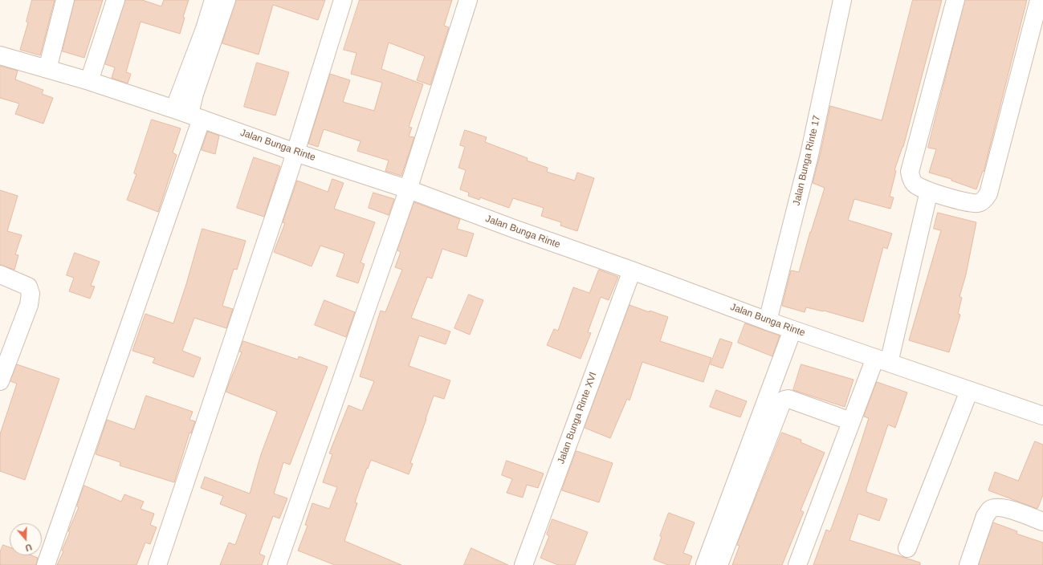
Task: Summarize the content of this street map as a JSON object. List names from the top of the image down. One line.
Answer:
{"streets":{"street":["Jalan Bunga Rinte","Jalan Bunga Rinte 17","Jalan Bunga Rinte XVI"]},"crossings":[["Jalan Bunga Rinte","Jalan Bunga Rinte 17"],["Jalan Bunga Rinte","Jalan Bunga Rinte XVI"]],"north":"bottom"}
